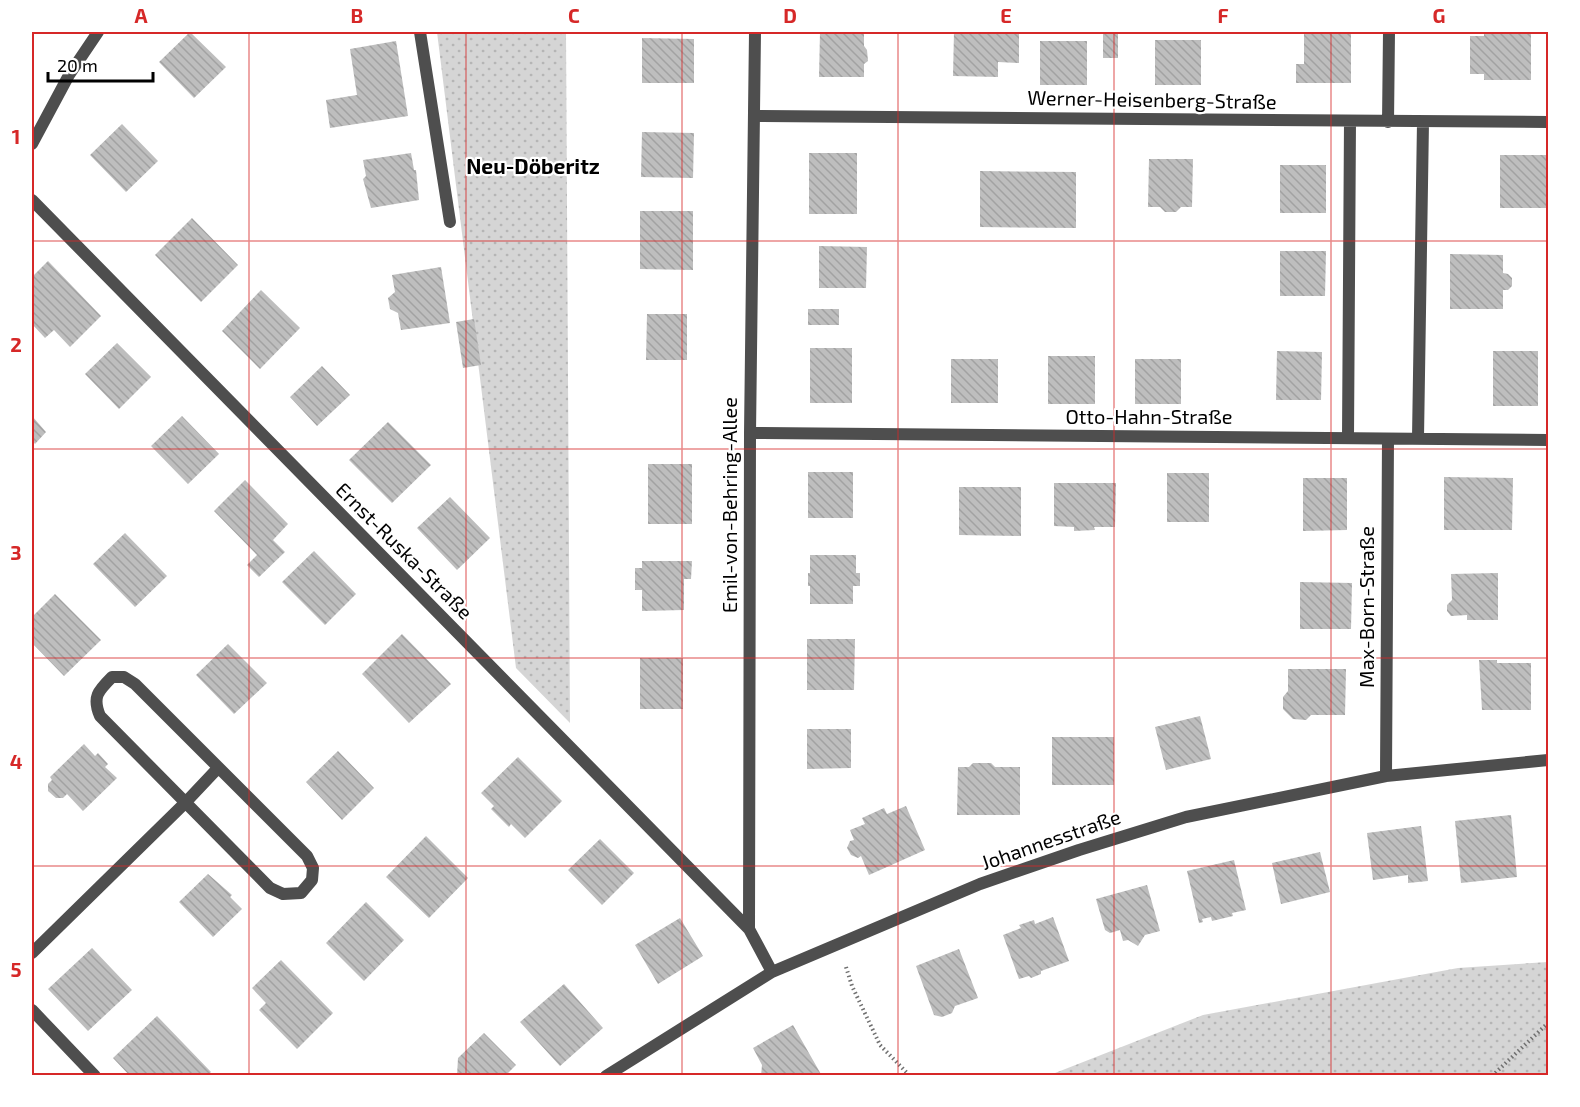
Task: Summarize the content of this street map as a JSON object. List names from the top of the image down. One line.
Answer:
{"streets":{"street":["Werner-Heisenberg-Straße","Otto-Hahn-Straße","Emil-von-Behring-Allee","Ernst-Ruska-Straße","Max-Born-Straße","Johannesstraße"]},"crossings":[["Werner-Heisenberg-Straße","Emil-von-Behring-Allee"],["Otto-Hahn-Straße","Emil-von-Behring-Allee"],["Otto-Hahn-Straße","Max-Born-Straße"],["Emil-von-Behring-Allee","Ernst-Ruska-Straße"],["Emil-von-Behring-Allee","Johannesstraße"],["Max-Born-Straße","Johannesstraße"]],"districts":["Neu-Döberitz"],"scale_bar":"20 m","grid":{"columns":["A","B","C","D","E","F","G"],"rows":["1","2","3","4","5"]}}
